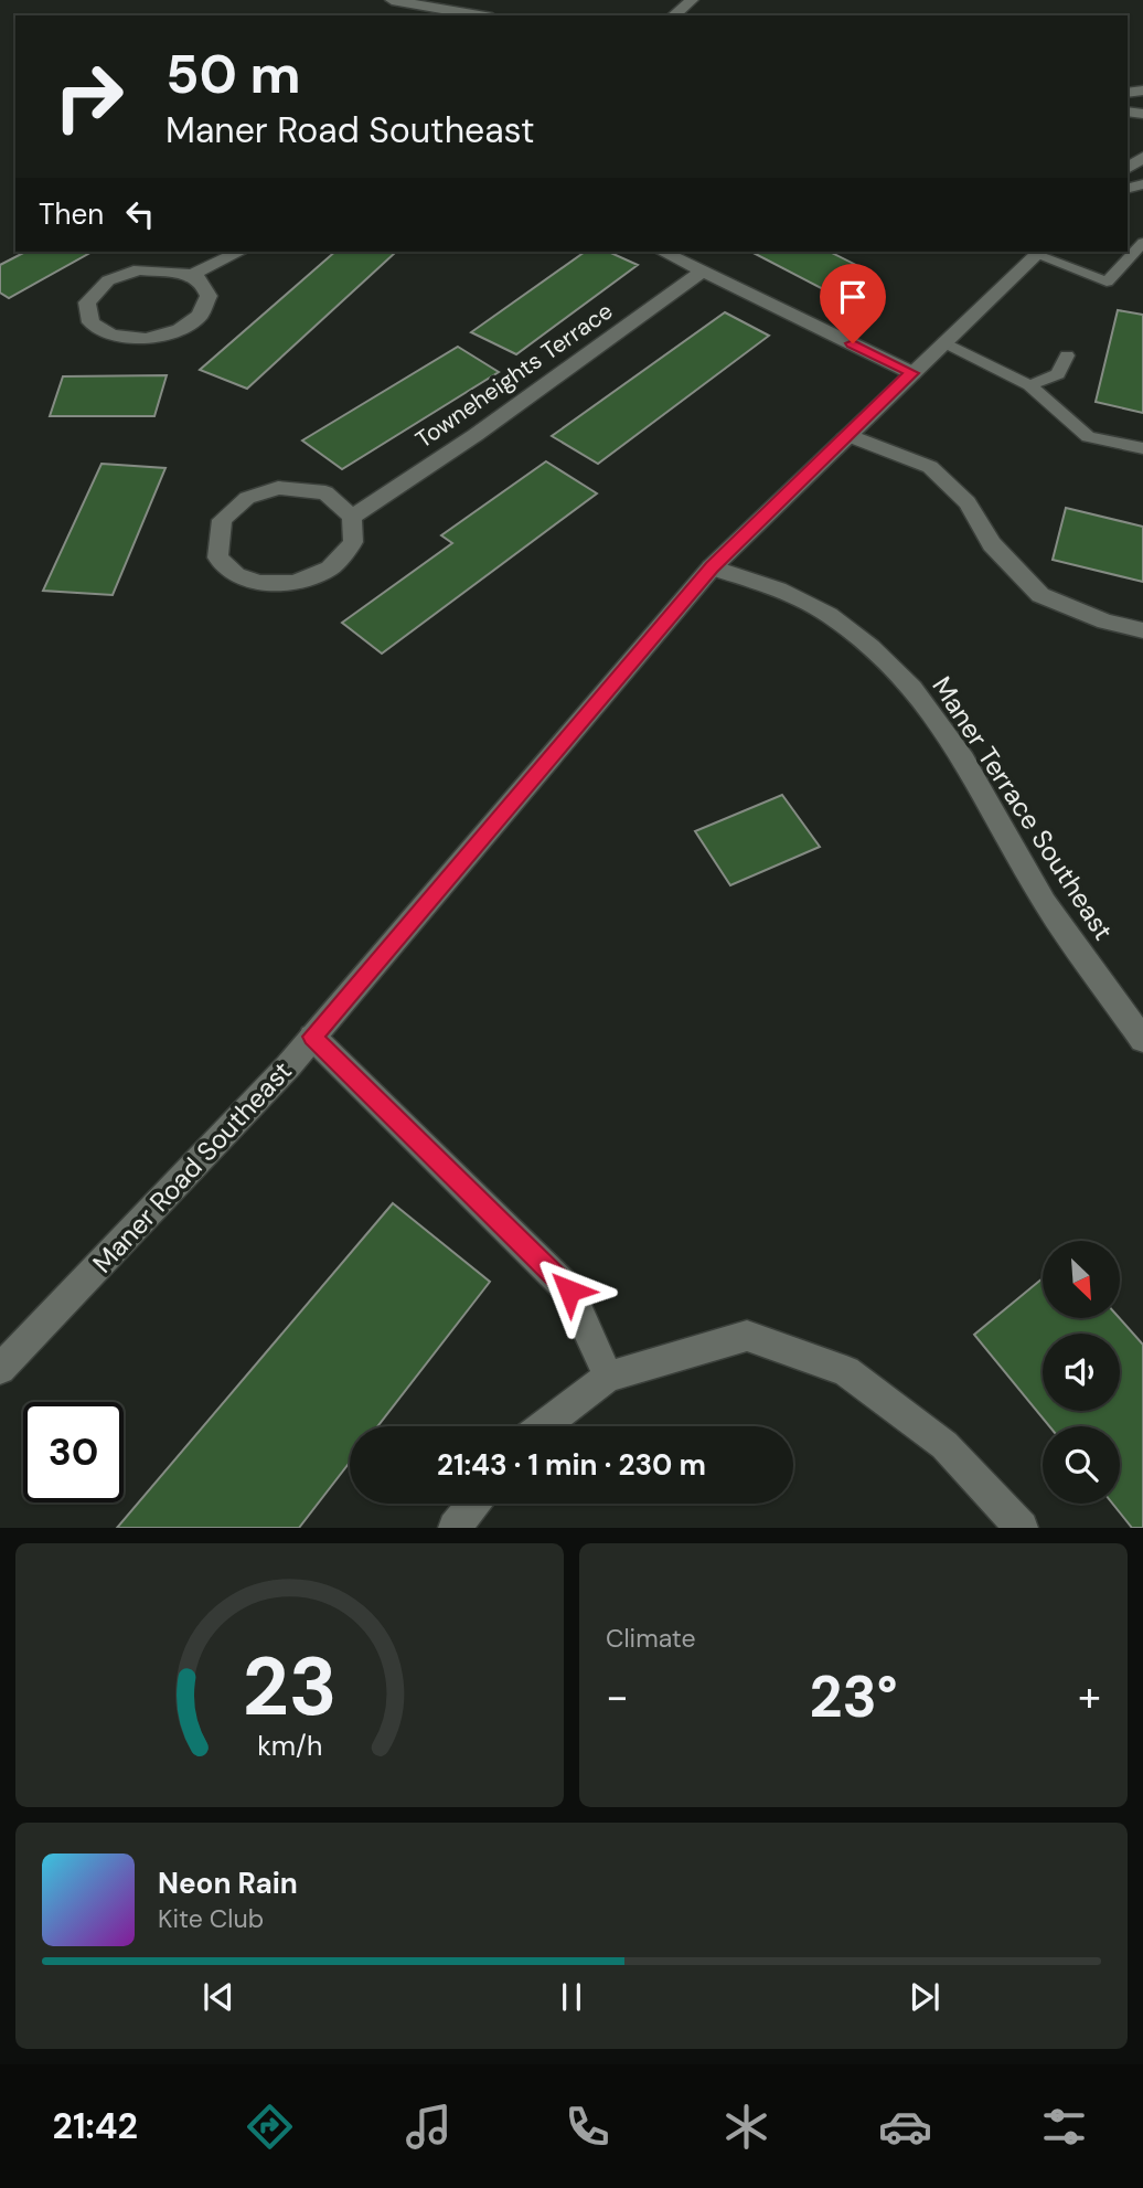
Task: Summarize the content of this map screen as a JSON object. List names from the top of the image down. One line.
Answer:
{"streets":{"street":["Towneheights Terrace","Maner Terrace Southeast","Maner Road Southeast"]},"crossings":[["Maner Terrace Southeast","Maner Road Southeast"]],"north":"bottom right","page":{"turn":["50 m","Maner Road Southeast"],"then":"Then","limit":"30","trip":"21:43 · 1 min · 230 m","tile":"Climate","heat":["−","23°","+"],"song":["Neon Rain","Kite Club"],"tabs":"21:42","gauge":["23","km/h"]}}
